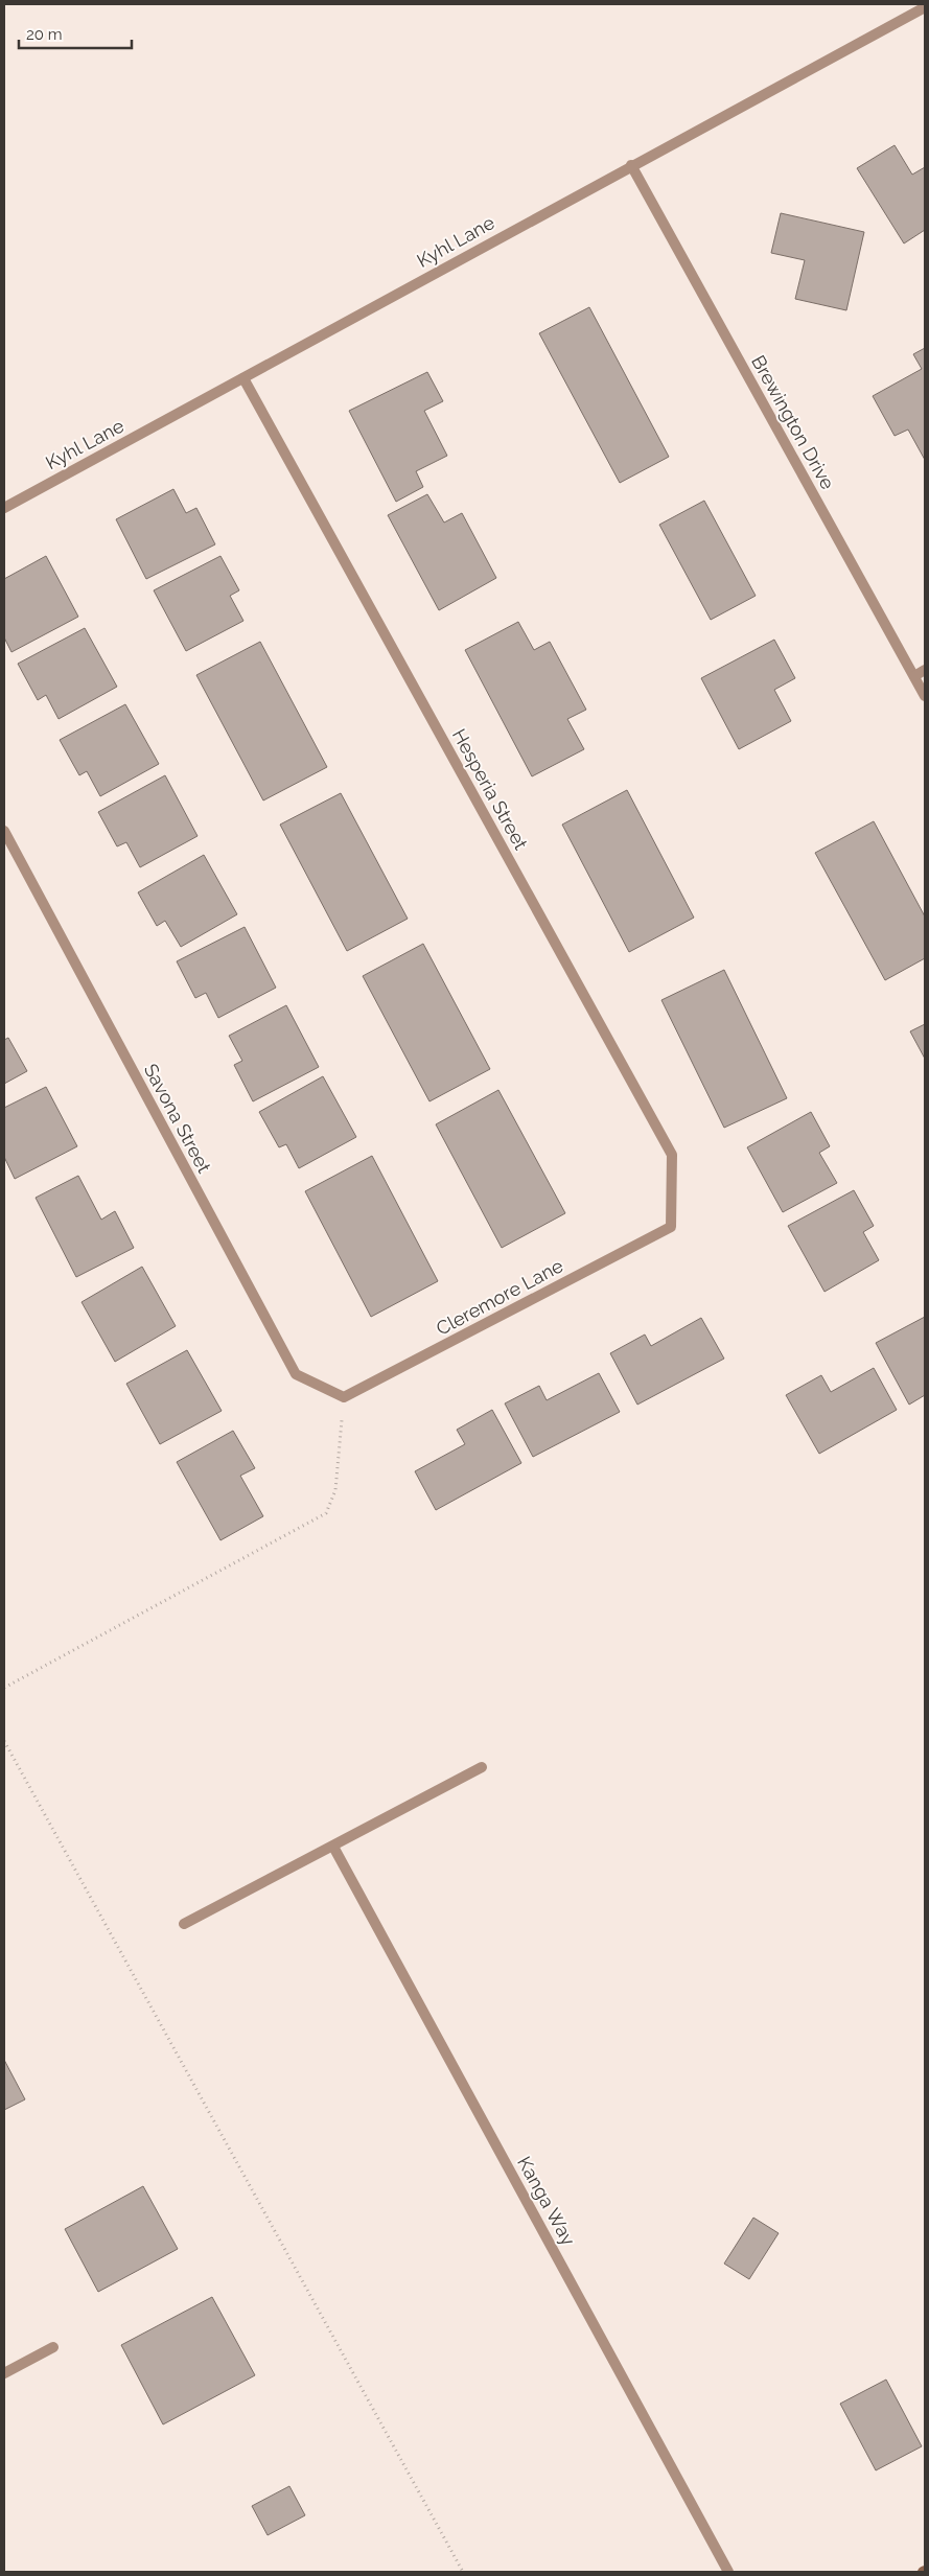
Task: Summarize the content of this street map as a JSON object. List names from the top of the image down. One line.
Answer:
{"streets":{"street":["Kyhl Lane","Brewington Drive","Hesperia Street","Savona Street","Cleremore Lane","Kanga Way"]},"crossings":[["Kyhl Lane","Brewington Drive"],["Kyhl Lane","Hesperia Street"],["Hesperia Street","Cleremore Lane"],["Savona Street","Cleremore Lane"]],"scale_bar":"20 m"}
